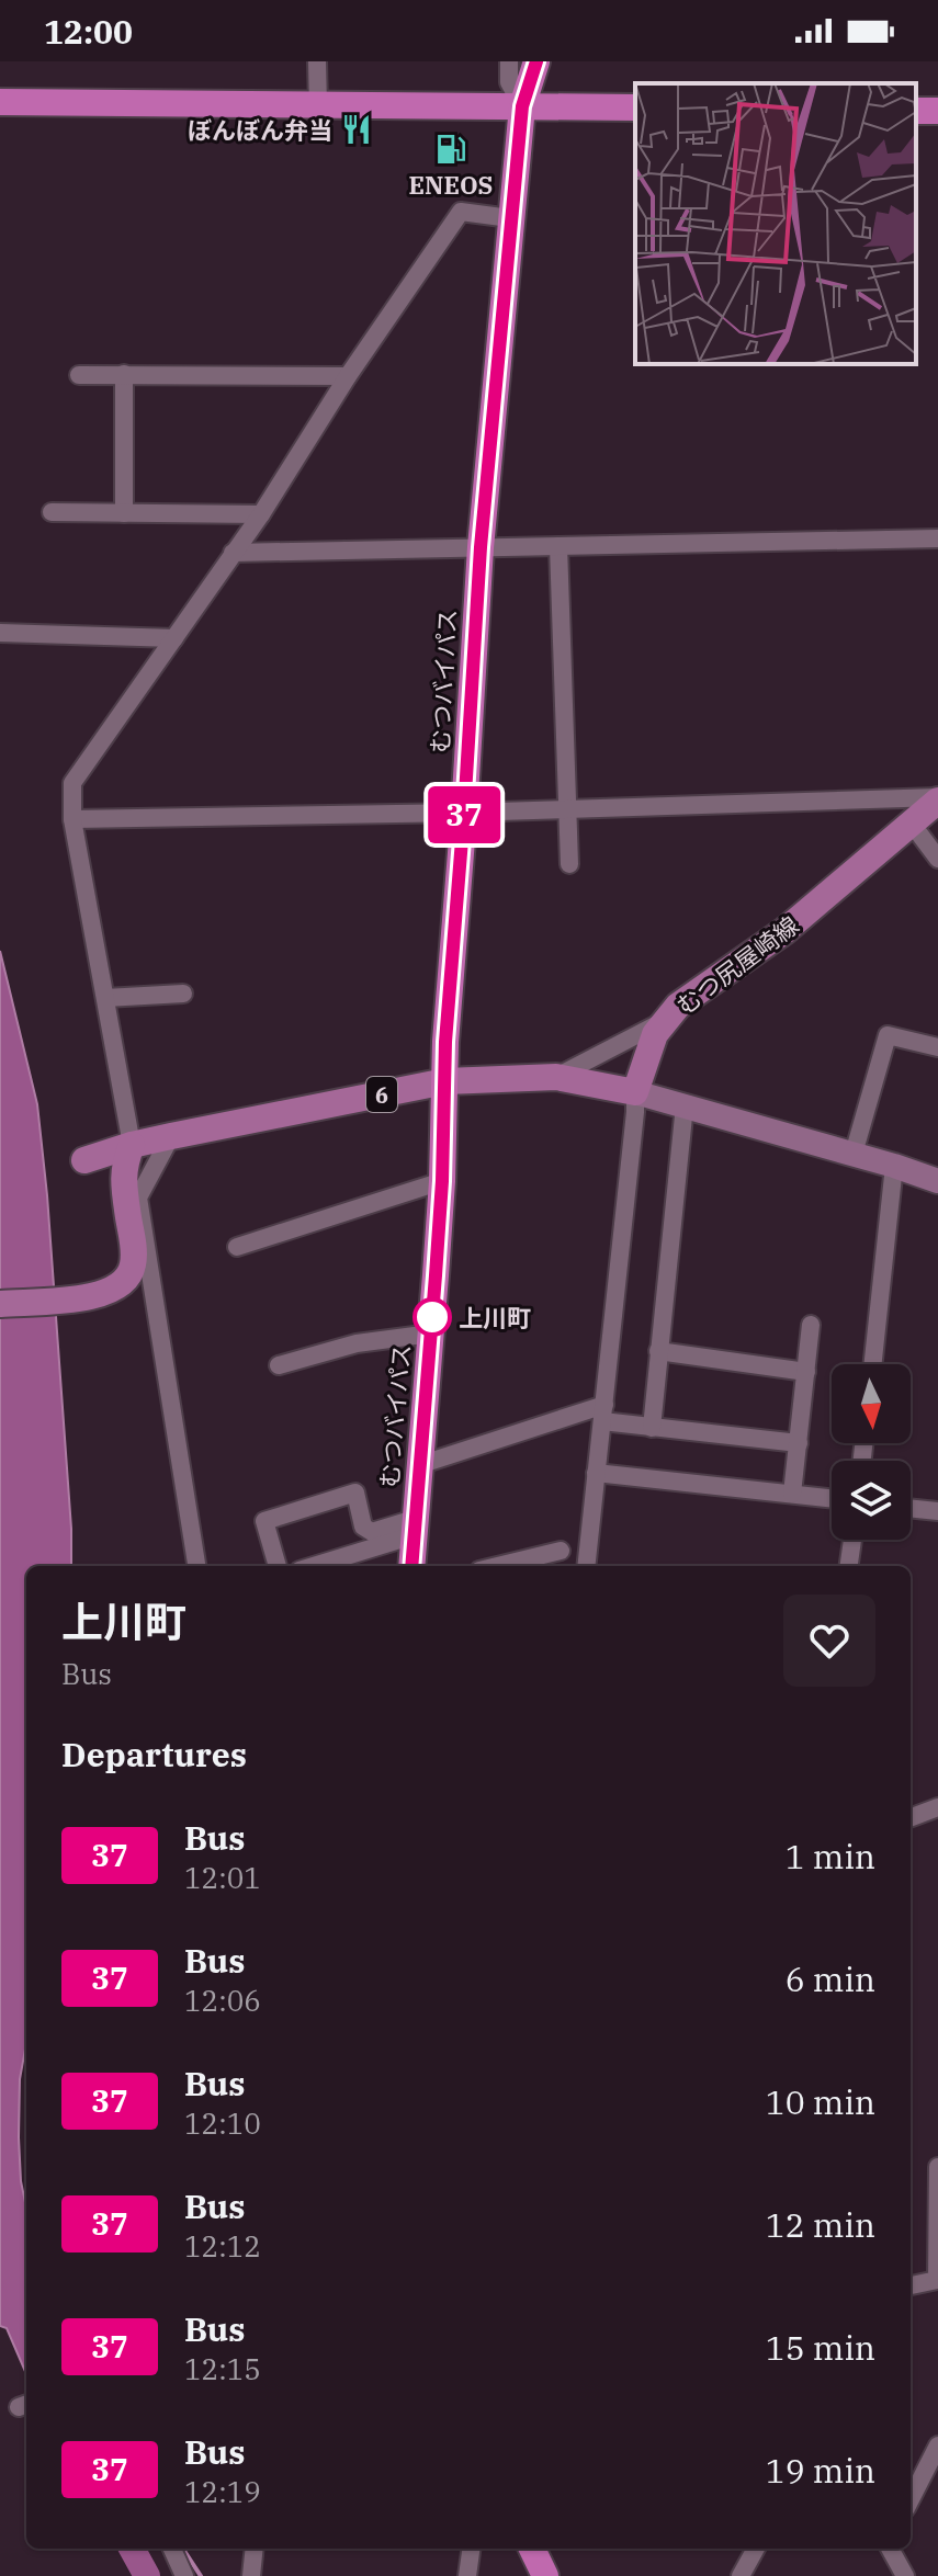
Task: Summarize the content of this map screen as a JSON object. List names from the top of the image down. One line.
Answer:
{"streets":{"highway":["むつバイパス"],"main road":["むつ尻屋崎線","6"]},"crossings":[["むつバイパス","6"],["むつ尻屋崎線","6"]],"places":{"restaurant":["ぼんぼん弁当"],"fuel station":["ENEOS"],"other":["上川町"]},"lines":["bus line 37"],"north":"bottom","page":{"status":"12:00","on_map":"37","heading":[["上川町","Bus"],"Departures"],"list":[{"mark":"37","name":"Bus","note":"12:01","value":"1 min"},{"mark":"37","name":"Bus","note":"12:06","value":"6 min"},{"mark":"37","name":"Bus","note":"12:10","value":"10 min"},{"mark":"37","name":"Bus","note":"12:12","value":"12 min"},{"mark":"37","name":"Bus","note":"12:15","value":"15 min"},{"mark":"37","name":"Bus","note":"12:19","value":"19 min"}]}}
